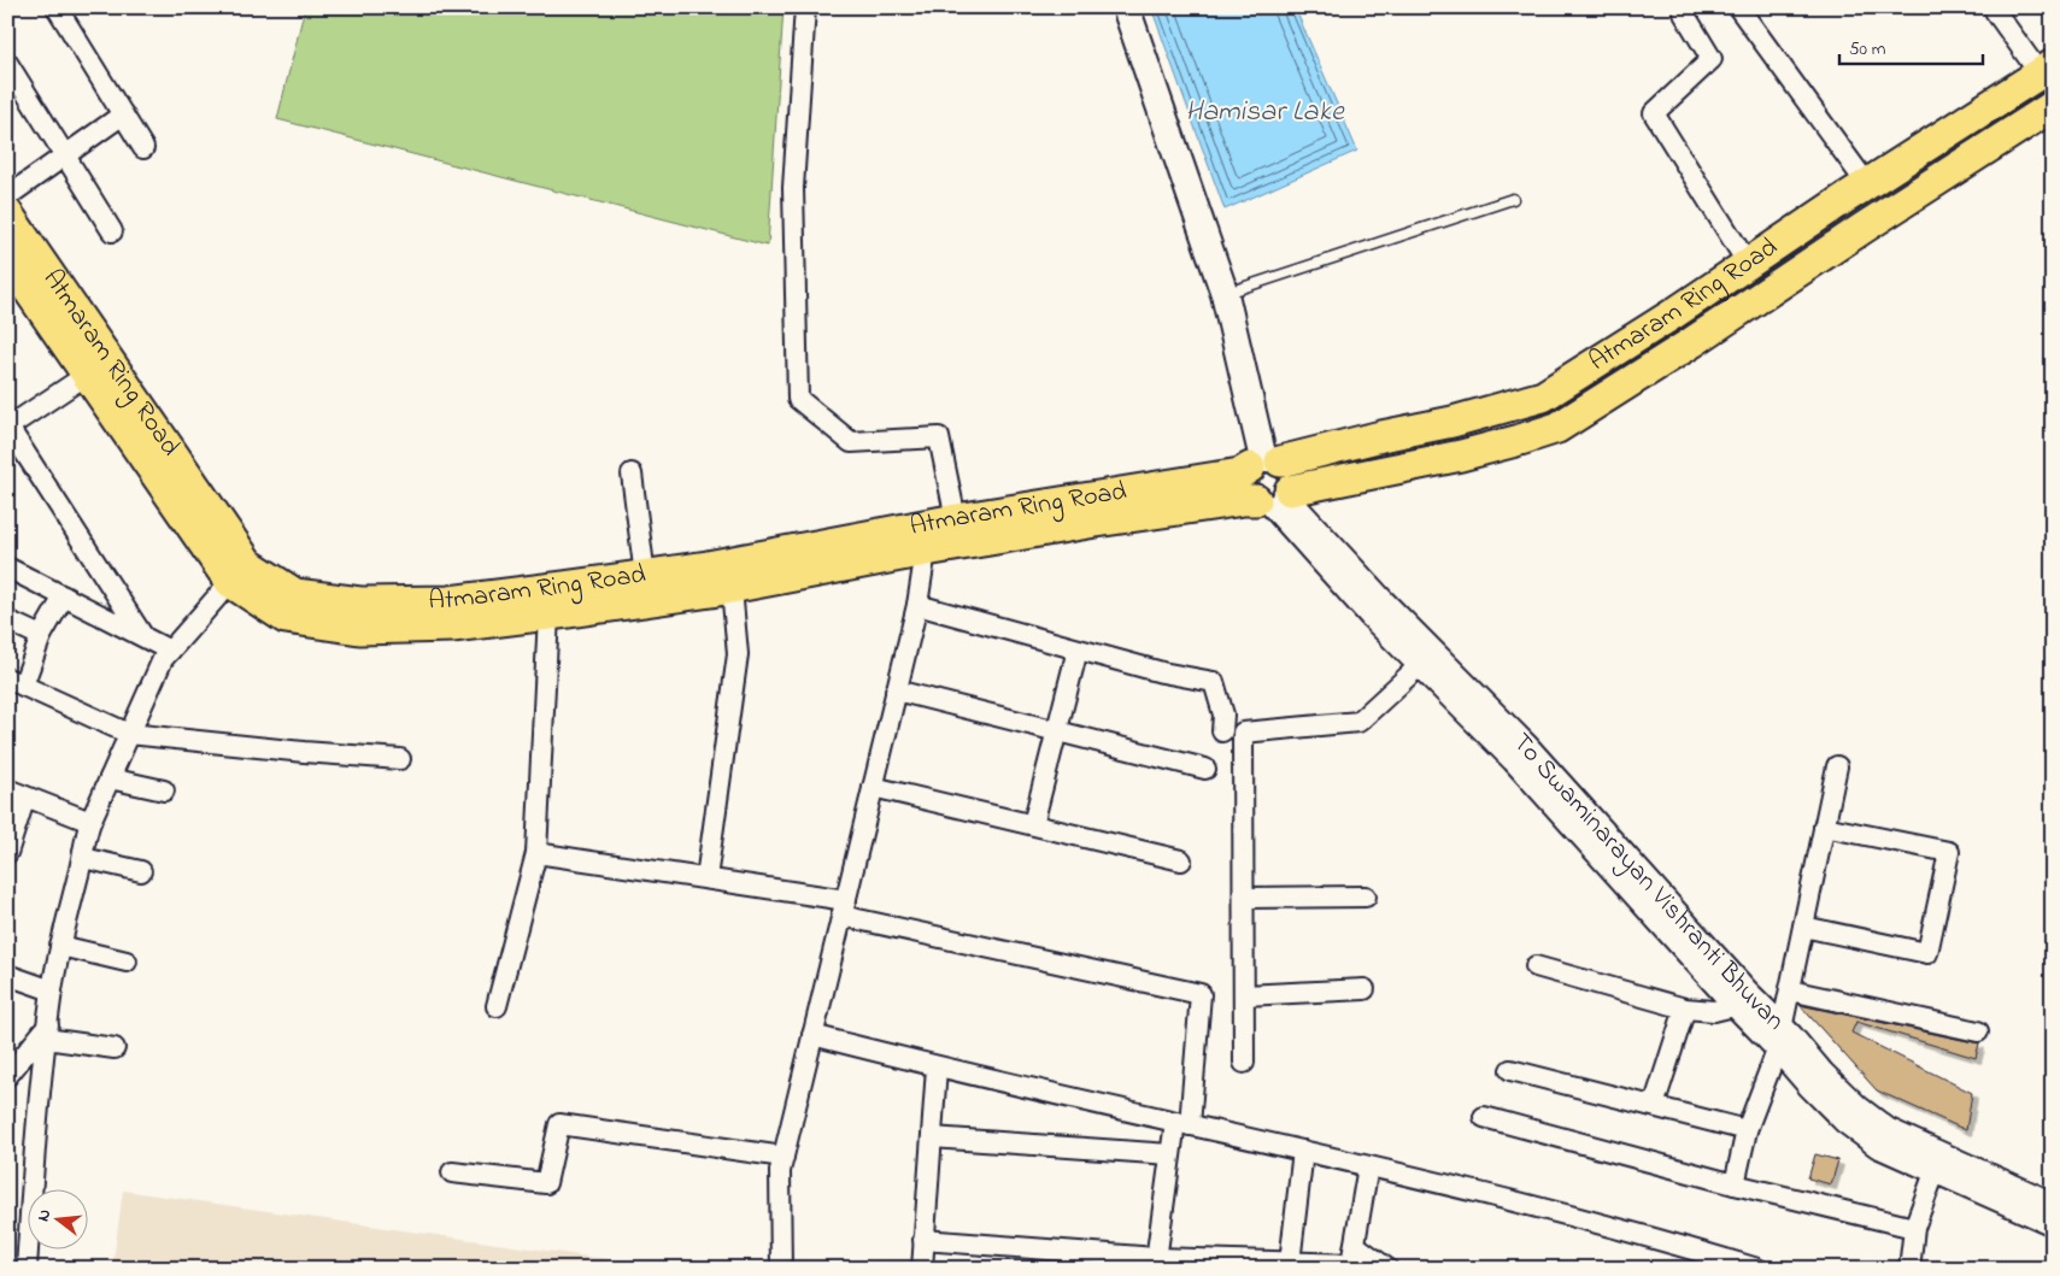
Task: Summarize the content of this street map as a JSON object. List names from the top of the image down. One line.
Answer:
{"streets":{"main road":["Atmaram Ring Road","To Swaminarayan Vishranti Bhuvan"]},"crossings":[["Atmaram Ring Road","To Swaminarayan Vishranti Bhuvan"]],"water":["Hamisar Lake"],"scale_bar":"50 m","north":"left"}
